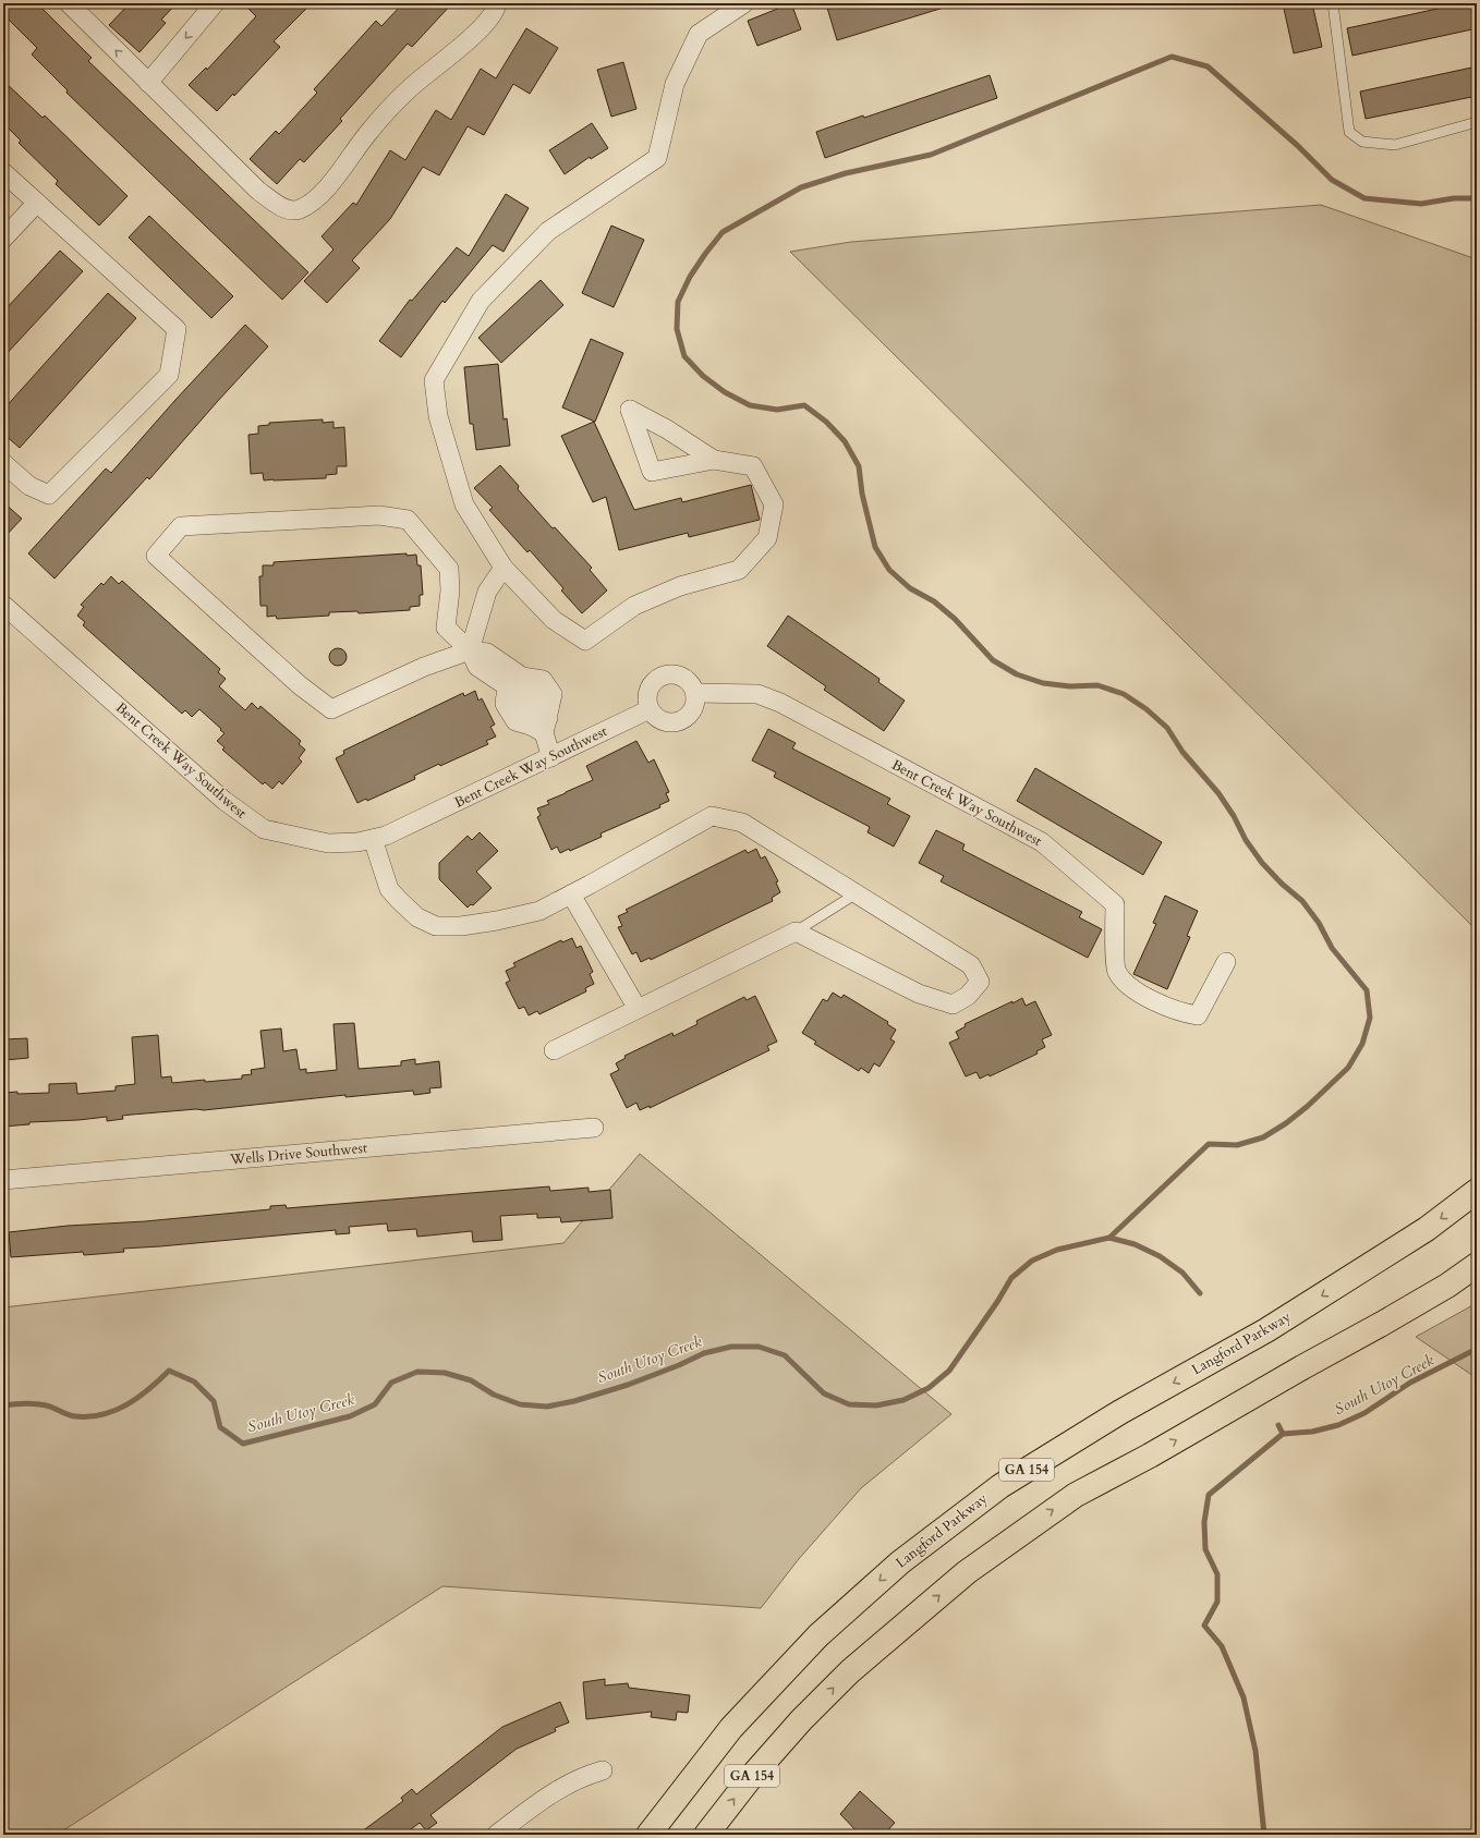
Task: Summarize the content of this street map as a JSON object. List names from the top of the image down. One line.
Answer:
{"streets":{"highway":["Langford Parkway","GA 154"],"street":["Bent Creek Way Southwest","Wells Drive Southwest"]},"water":["South Utoy Creek"]}
